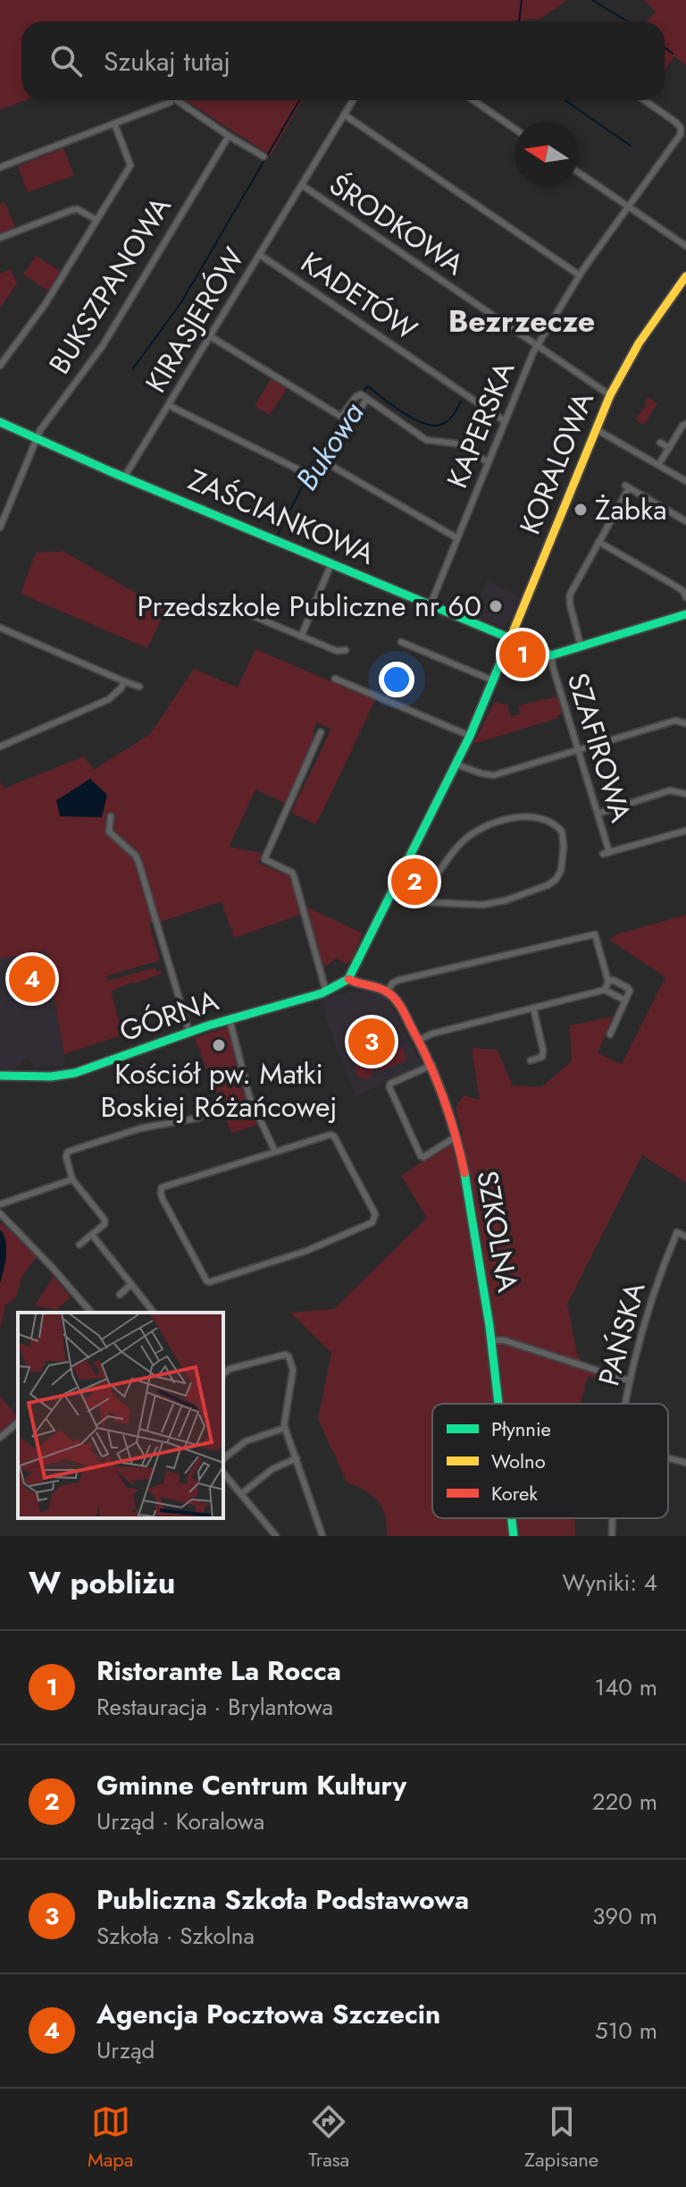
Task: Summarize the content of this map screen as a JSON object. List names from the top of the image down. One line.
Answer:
{"streets":{"street":["ŚRODKOWA","BUKSZPANOWA","KADETÓW","KIRASJERÓW","KAPERSKA","KORALOWA","ZAŚCIANKOWA","SZAFIROWA","GÓRNA","SZKOLNA","PAŃSKA"]},"crossings":[["ŚRODKOWA","KIRASJERÓW"],["ŚRODKOWA","KAPERSKA"],["ŚRODKOWA","KORALOWA"],["BUKSZPANOWA","ZAŚCIANKOWA"],["KADETÓW","KIRASJERÓW"],["KADETÓW","KAPERSKA"],["KIRASJERÓW","ZAŚCIANKOWA"],["KAPERSKA","ZAŚCIANKOWA"],["KORALOWA","ZAŚCIANKOWA"],["KORALOWA","GÓRNA"],["ZAŚCIANKOWA","SZAFIROWA"]],"districts":["Bezrzecze"],"water":["Bukowa"],"places":["Żabka","Przedszkole Publiczne nr 60","Kościół pw. Matki Boskiej Różańcowej"],"legend":["Płynnie","Wolno","Korek"],"north":"left","page":{"search":"Szukaj tutaj","pins":["1","2","4","3"],"heading":["W pobliżu","Wyniki: 4"],"list":[{"mark":"1","name":"Ristorante La Rocca","note":"Restauracja · Brylantowa","value":"140 m"},{"mark":"2","name":"Gminne Centrum Kultury","note":"Urząd · Koralowa","value":"220 m"},{"mark":"3","name":"Publiczna Szkoła Podstawowa","note":"Szkoła · Szkolna","value":"390 m"},{"mark":"4","name":"Agencja Pocztowa Szczecin","note":"Urząd","value":"510 m"}],"nav":["Mapa","Trasa","Zapisane"]}}
